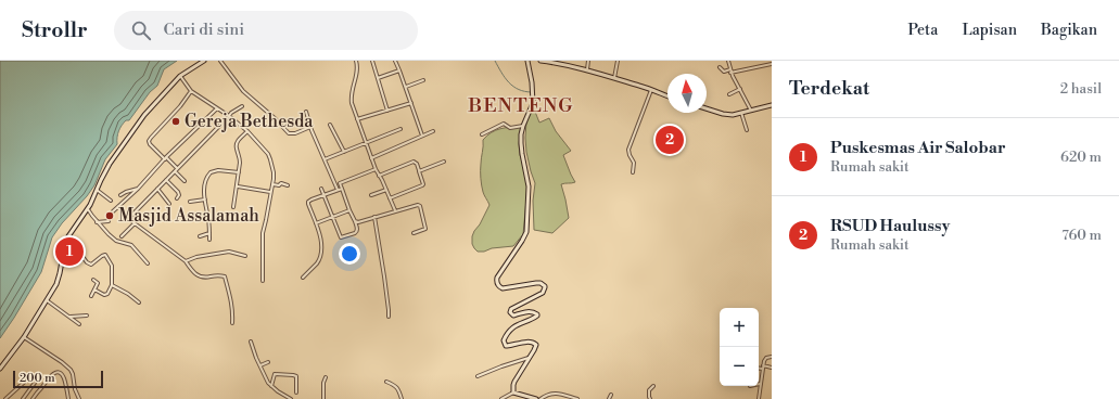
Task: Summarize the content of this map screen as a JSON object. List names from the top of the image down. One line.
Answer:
{"districts":["BENTENG"],"places":["Gereja Bethesda","Masjid Assalamah"],"scale_bar":"200 m","north":"top","page":{"header":"Strollr","search":"Cari di sini","nav":["Peta","Lapisan","Bagikan"],"heading":["Terdekat","2 hasil"],"list":[{"mark":"1","name":"Puskesmas Air Salobar","note":"Rumah sakit","value":"620 m"},{"mark":"2","name":"RSUD Haulussy","note":"Rumah sakit","value":"760 m"}],"pins":["2","1"],"map_buttons":["+","−"],"scale":"200 m"}}
